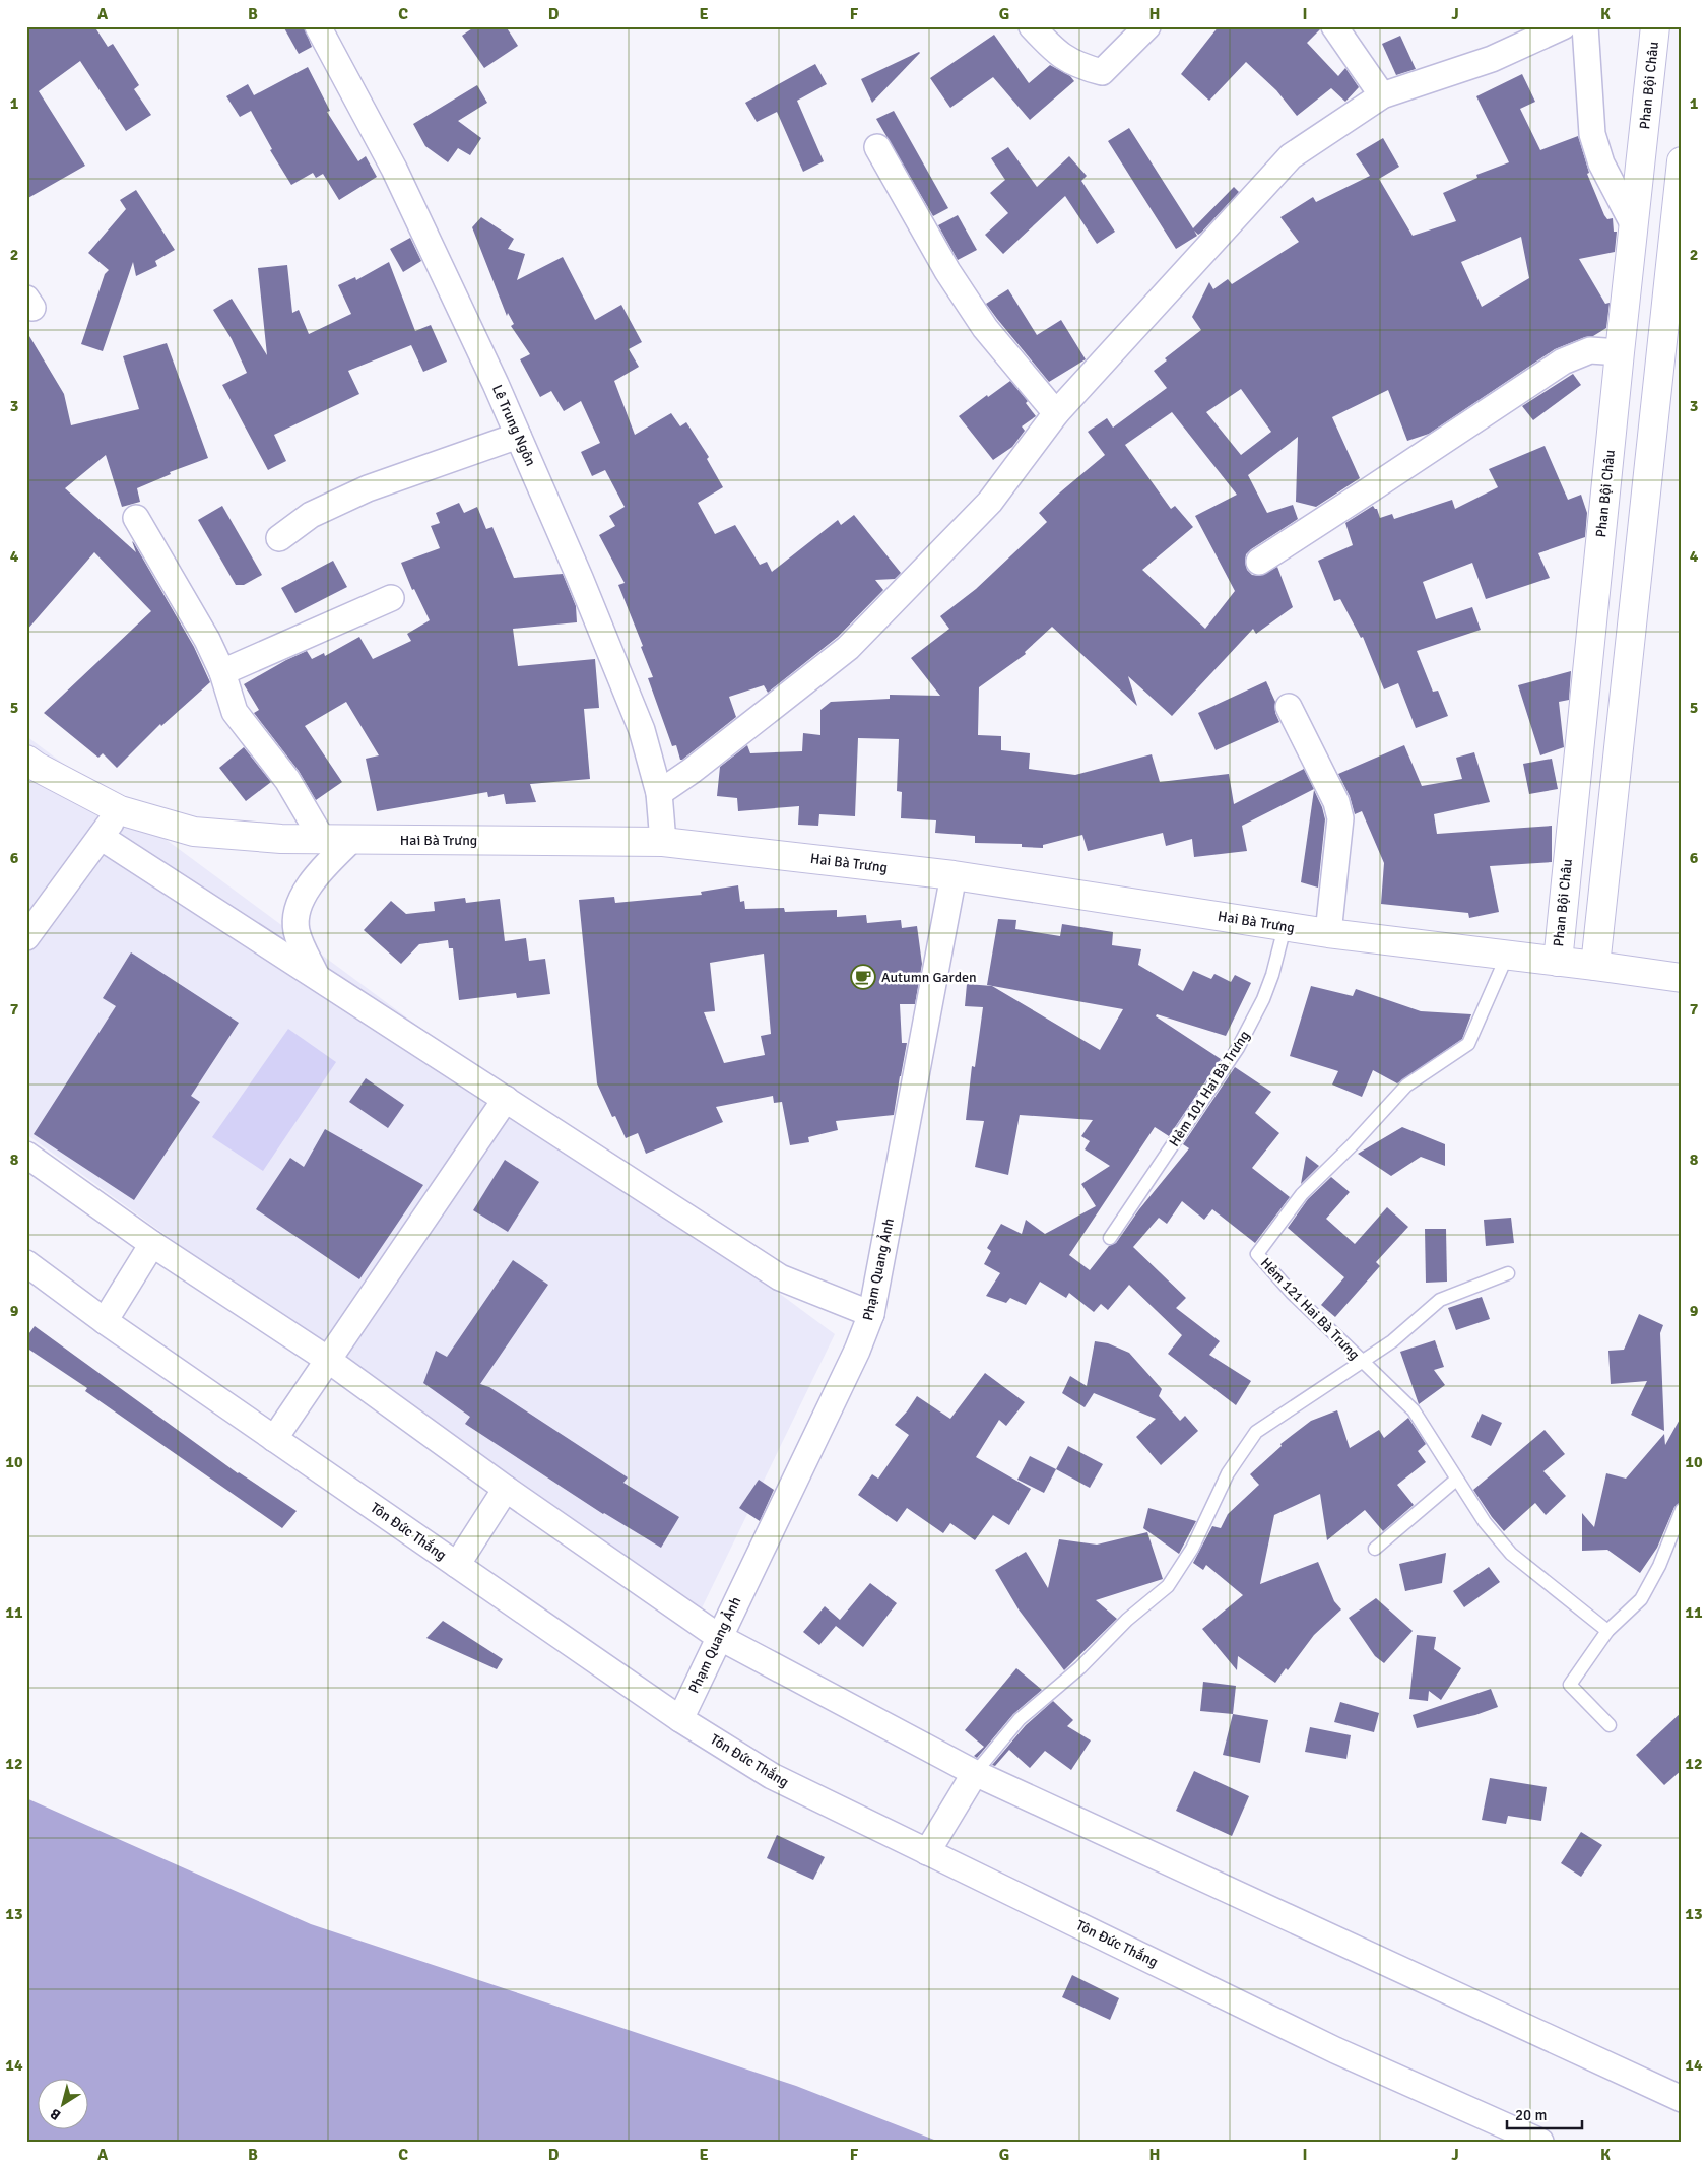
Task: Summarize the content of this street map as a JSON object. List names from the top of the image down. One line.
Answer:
{"streets":{"street":["Phan Bội Châu","Lê Trung Ngôn","Hai Bà Trưng","Phạm Quang Ảnh","Tôn Đức Thắng"],"lane":["Hẻm 101 Hai Bà Trưng","Hẻm 121 Hai Bà Trưng"]},"crossings":[["Phan Bội Châu","Hai Bà Trưng"],["Lê Trung Ngôn","Hai Bà Trưng"],["Hai Bà Trưng","Hẻm 101 Hai Bà Trưng"],["Hai Bà Trưng","Phạm Quang Ảnh"],["Hai Bà Trưng","Hẻm 121 Hai Bà Trưng"],["Phạm Quang Ảnh","Tôn Đức Thắng"]],"places":{"cafe":["Autumn Garden"]},"scale_bar":"20 m","north":"bottom left","grid":{"columns":["A","B","C","D","E","F","G","H","I","J","K"],"rows":["1","2","3","4","5","6","7","8","9","10","11","12","13","14"]}}
